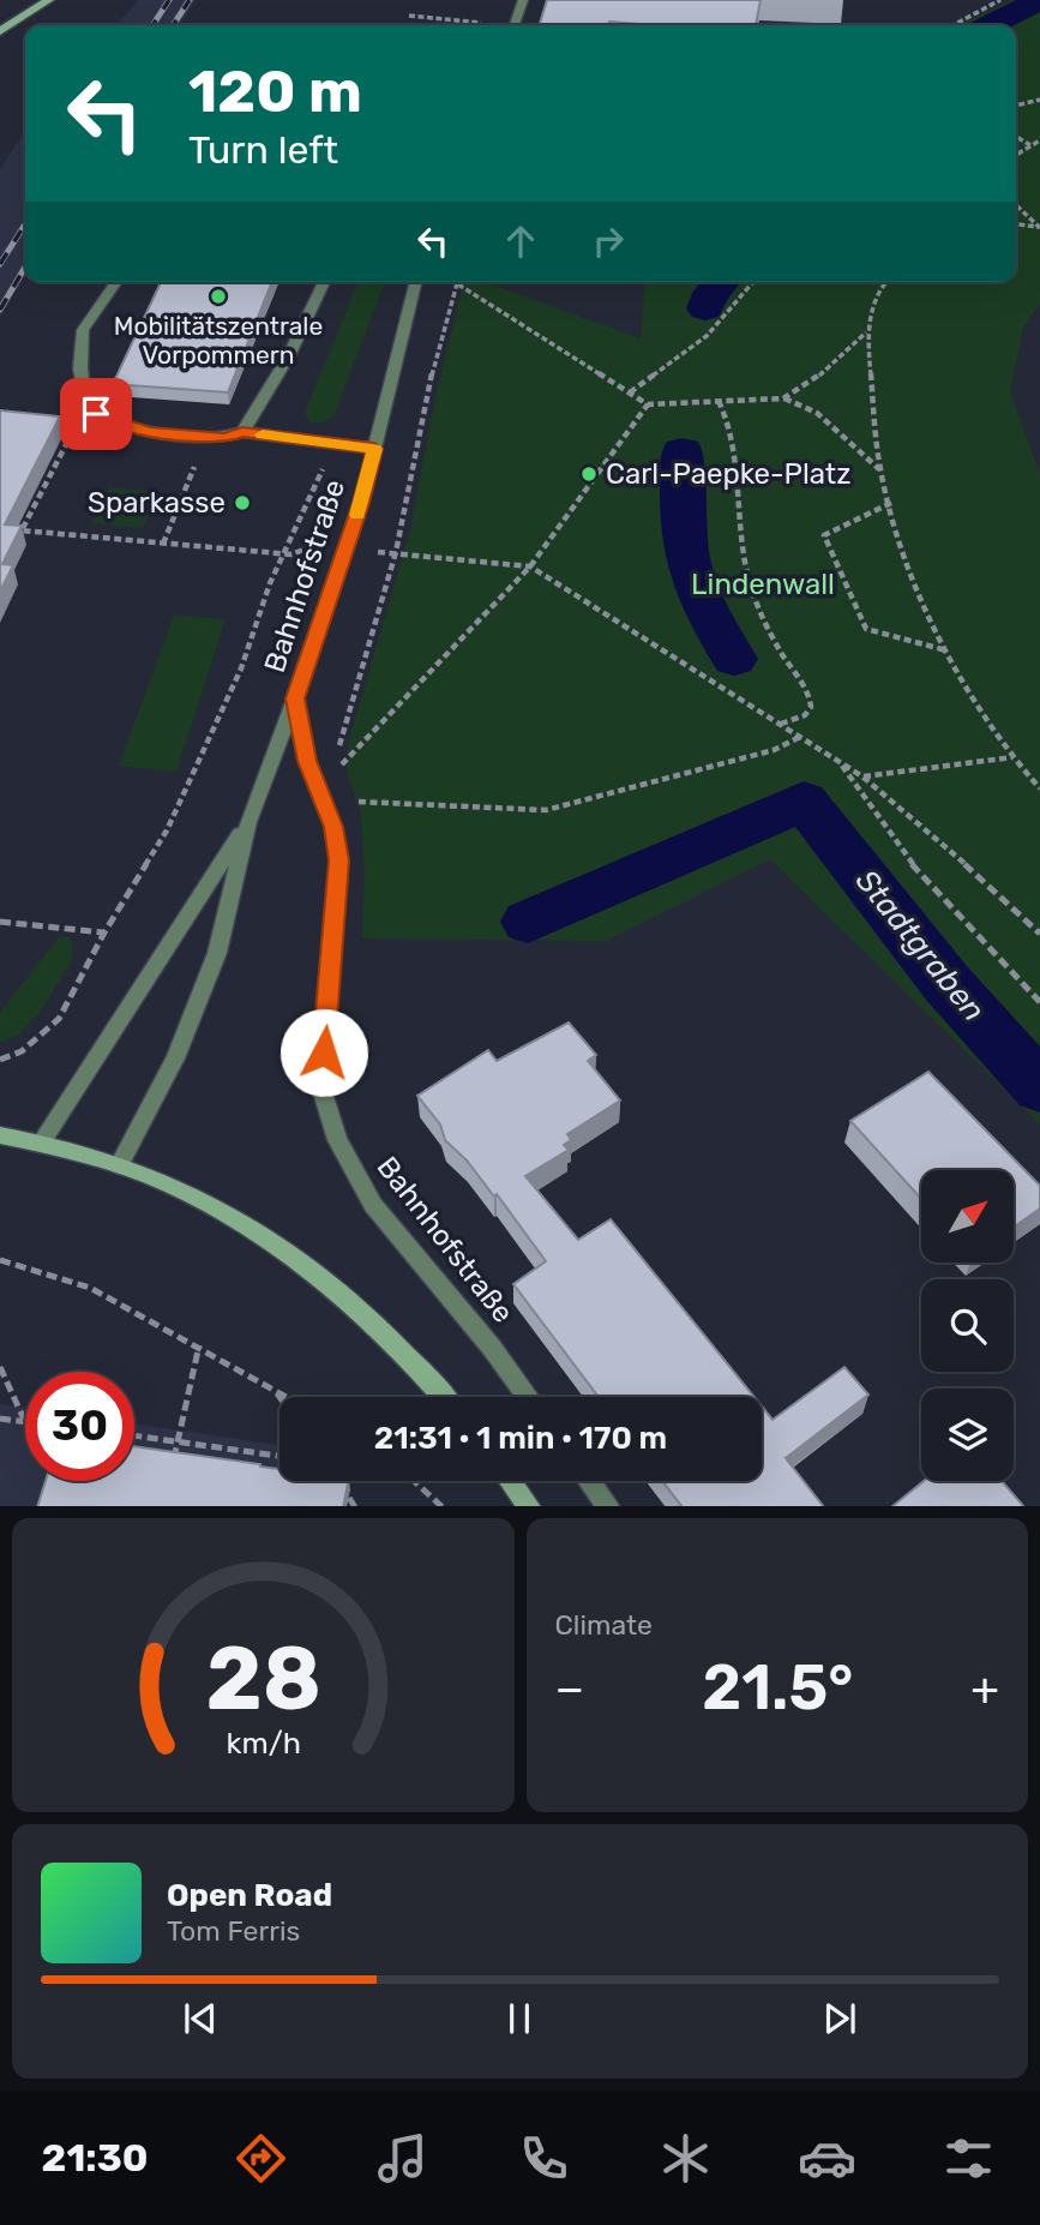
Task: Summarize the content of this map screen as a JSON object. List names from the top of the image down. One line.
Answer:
{"streets":{"street":["Bahnhofstraße"]},"water":["Stadtgraben"],"parks":["Lindenwall"],"places":["Mobilitätszentrale Vorpommern","Carl-Paepke-Platz","Sparkasse"],"north":"top right","page":{"turn":["120 m","Turn left"],"limit":"30","trip":"21:31 · 1 min · 170 m","tile":"Climate","heat":["−","21.5°","+"],"song":["Open Road","Tom Ferris"],"tabs":"21:30","gauge":["28","km/h"]}}
